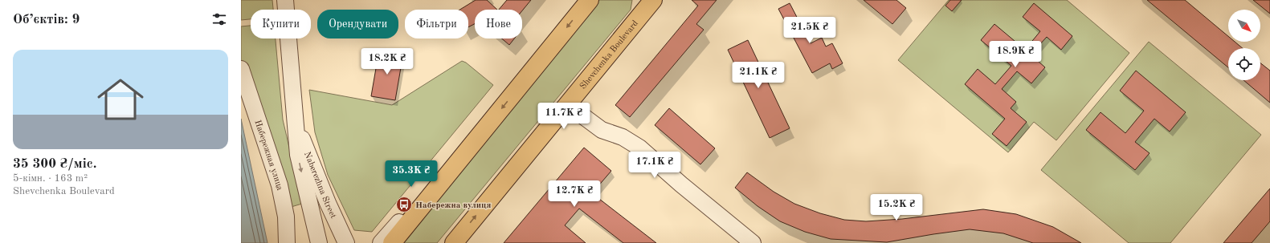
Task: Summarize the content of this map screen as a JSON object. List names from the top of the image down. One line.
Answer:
{"streets":{"main road":["Shevchenka Boulevard"],"street":["Набережная улица","Naberezhna Street"]},"places":{"bus stop":["Набережна вулиця"]},"north":"bottom right","page":{"heading":"Об’єктів: 9","chip":["Купити","Орендувати","Фільтри","Нове"],"price":["21.5K ₴","18.9K ₴","18.2K ₴","21.1K ₴","11.7K ₴","17.1K ₴","35.3K ₴","12.7K ₴","15.2K ₴"],"list":[{"name":"35 300 ₴/міс.","note":"5-кімн. · 163 m² · Shevchenka Boulevard"}]}}
